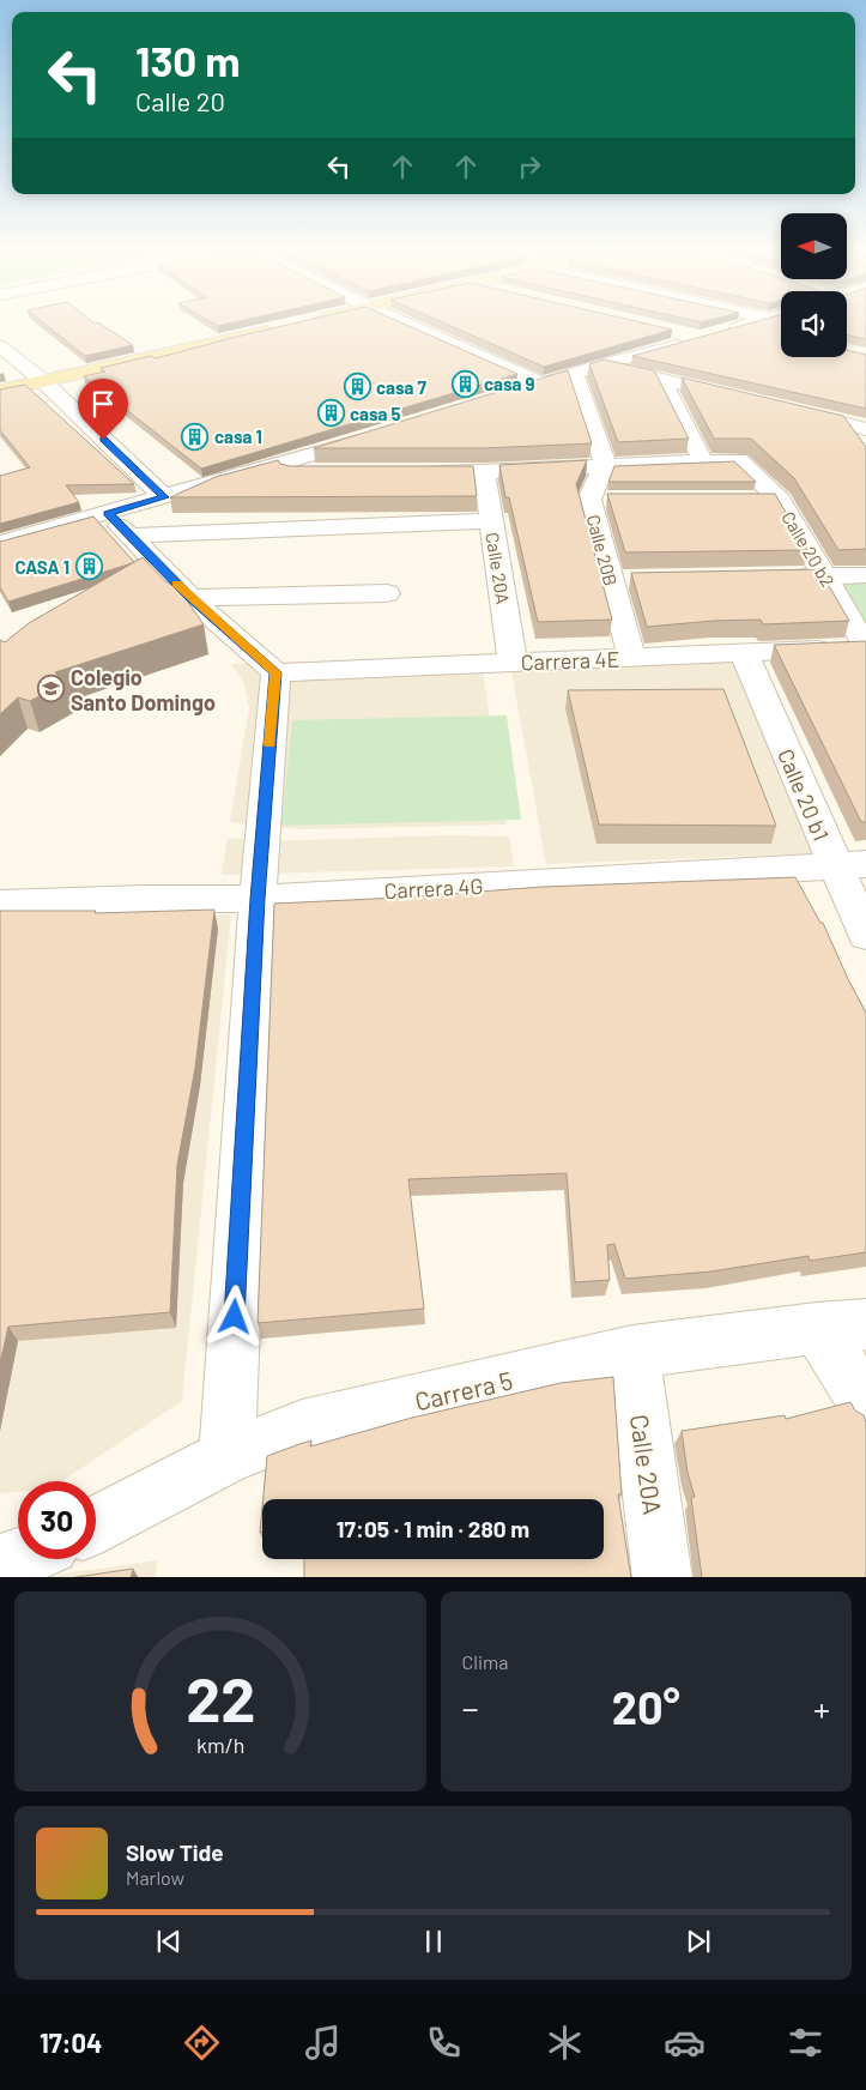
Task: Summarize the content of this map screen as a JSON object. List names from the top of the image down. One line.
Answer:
{"streets":{"street":["Calle 20 b2","Calle 20B","Calle 20A","Carrera 4E","Calle 20 b1","Carrera 4G","Carrera 5"]},"crossings":[["Calle 20 b2","Carrera 4E"],["Calle 20B","Carrera 4E"],["Calle 20A","Carrera 4E"],["Calle 20A","Carrera 5"],["Carrera 4E","Calle 20 b1"],["Calle 20 b1","Carrera 4G"]],"places":{"building":["casa 9","casa 7","casa 5","casa 1","CASA 1"],"school or university":["Colegio Santo Domingo"]},"north":"left","page":{"turn":["130 m","Calle 20"],"limit":"30","trip":"17:05 · 1 min · 280 m","tile":"Clima","heat":["−","20°","+"],"song":["Slow Tide","Marlow"],"tabs":"17:04","gauge":["22","km/h"]}}
